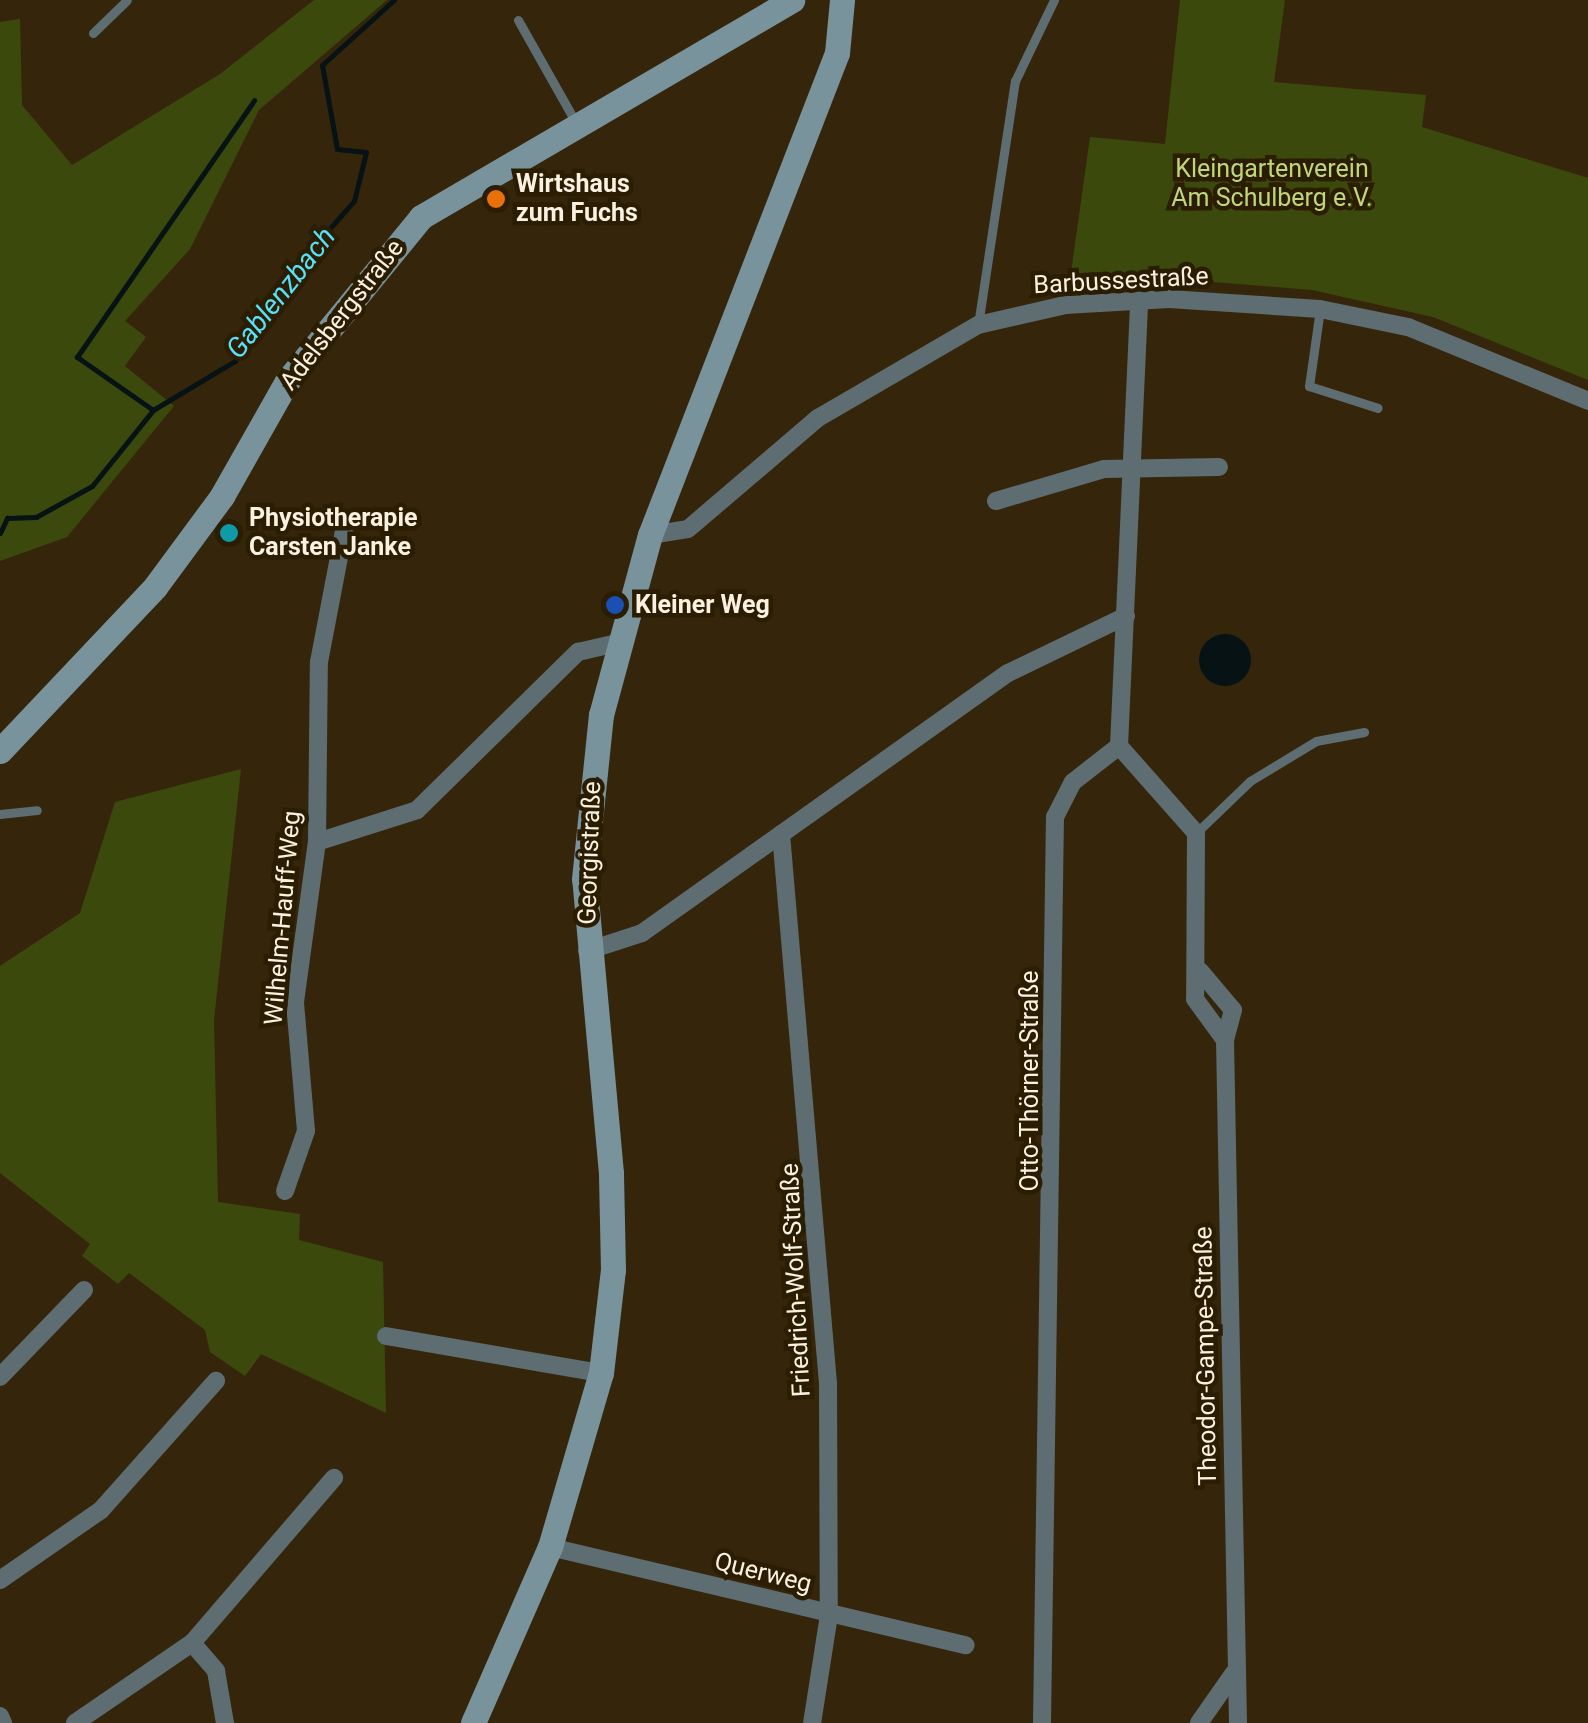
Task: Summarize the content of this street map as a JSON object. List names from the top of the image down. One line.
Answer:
{"streets":{"street":["Barbussestraße","Adelsbergstraße","Georgistraße","Wilhelm-Hauff-Weg","Otto-Thörner-Straße","Friedrich-Wolf-Straße","Theodor-Gampe-Straße","Querweg"]},"crossings":[["Barbussestraße","Georgistraße"],["Georgistraße","Querweg"],["Friedrich-Wolf-Straße","Querweg"]],"water":["Gablenzbach"],"parks":["Kleingartenverein Am Schulberg e.V."],"places":["Wirtshaus zum Fuchs","Physiotherapie Carsten Janke","Kleiner Weg"]}
